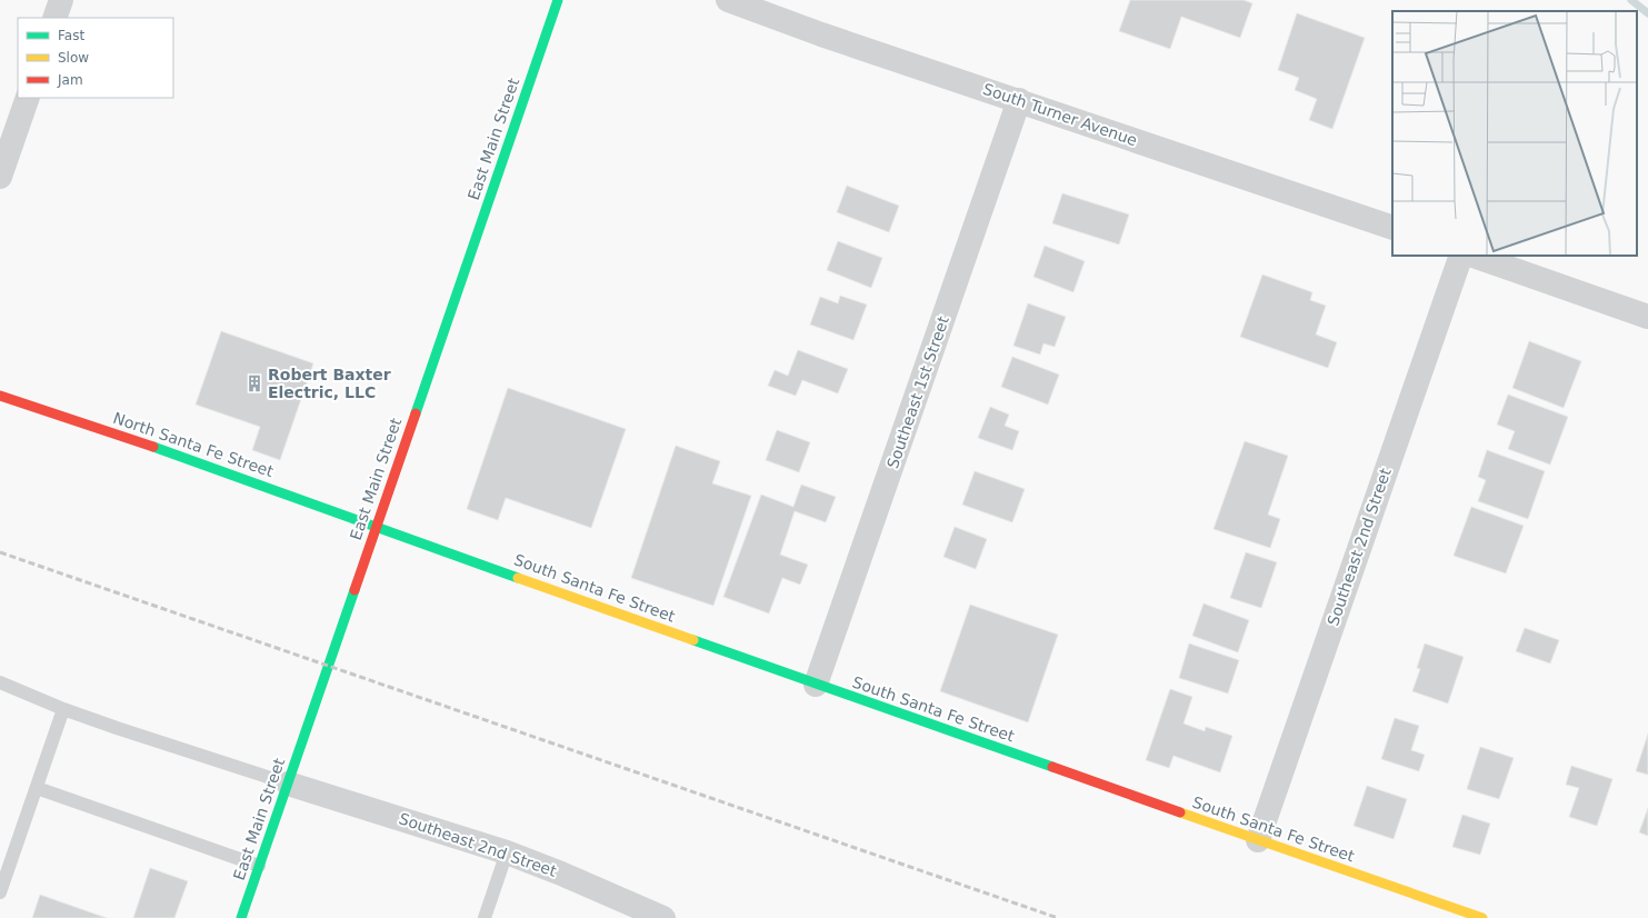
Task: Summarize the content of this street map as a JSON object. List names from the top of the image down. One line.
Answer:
{"streets":{"street":["South Turner Avenue","East Main Street","Southeast 1st Street","North Santa Fe Street","Southeast 2nd Street","South Santa Fe Street"]},"crossings":[["South Turner Avenue","Southeast 1st Street"],["East Main Street","North Santa Fe Street"],["East Main Street","Southeast 2nd Street"],["East Main Street","South Santa Fe Street"],["Southeast 1st Street","South Santa Fe Street"],["North Santa Fe Street","South Santa Fe Street"],["Southeast 2nd Street","South Santa Fe Street"]],"places":{"building":["Robert Baxter Electric, LLC"]},"legend":["Fast","Slow","Jam"]}
